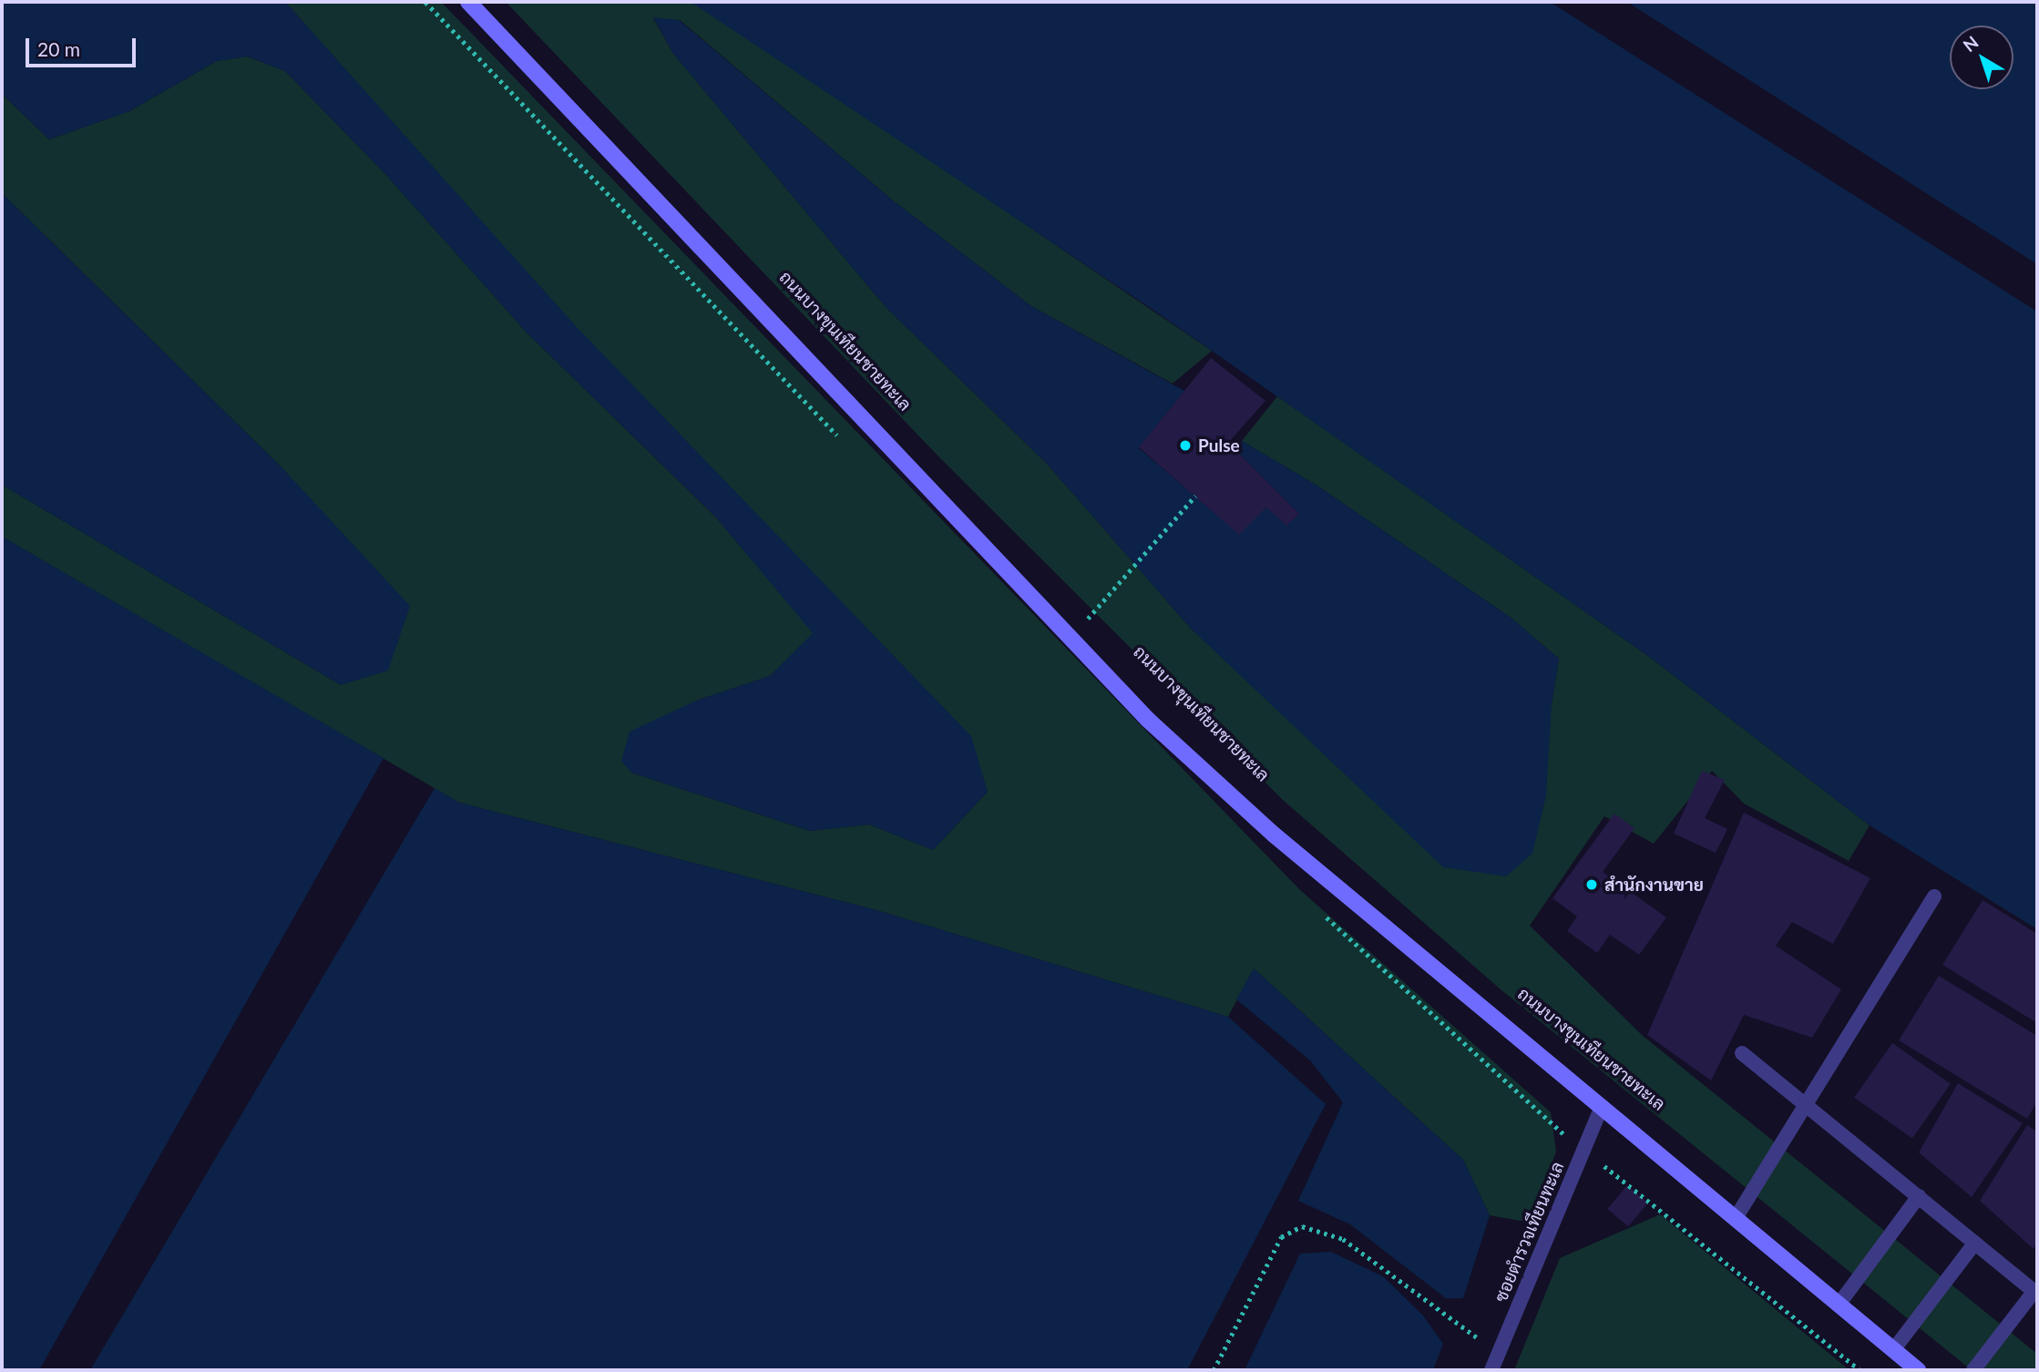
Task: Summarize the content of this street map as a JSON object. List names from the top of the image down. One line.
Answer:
{"streets":{"lane":["ซอยตำรวจเทียนทะเล"]},"places":["Pulse","สำนักงานขาย"],"scale_bar":"20 m","north":"top left"}
